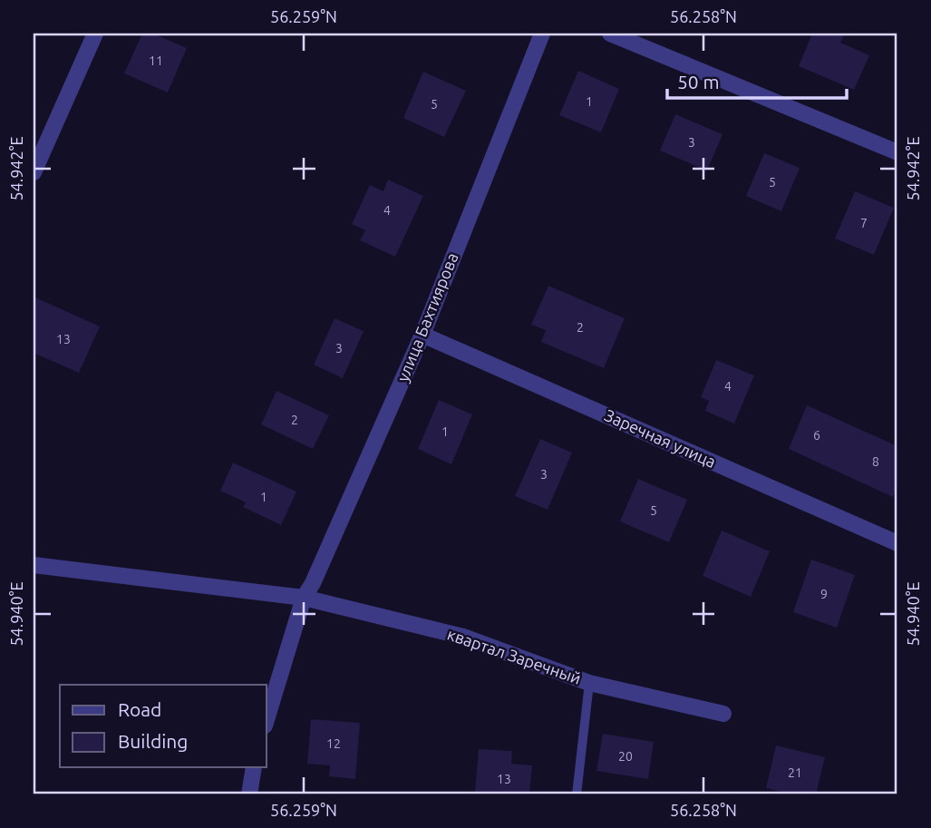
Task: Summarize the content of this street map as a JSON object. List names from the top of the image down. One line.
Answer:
{"streets":{"street":["улица Бахтиярова","Заречная улица","квартал Заречный"]},"crossings":[["улица Бахтиярова","Заречная улица"],["улица Бахтиярова","квартал Заречный"]],"house_numbers":["11","1","5","3","5","4","7","2","13","3","4","2","1","6","8","3","1","5","9","12","20","21","13"],"legend":["Road","Building"],"scale_bar":"50 m","coordinates":["56.259°N","56.258°N","54.942°E","54.940°E"]}
